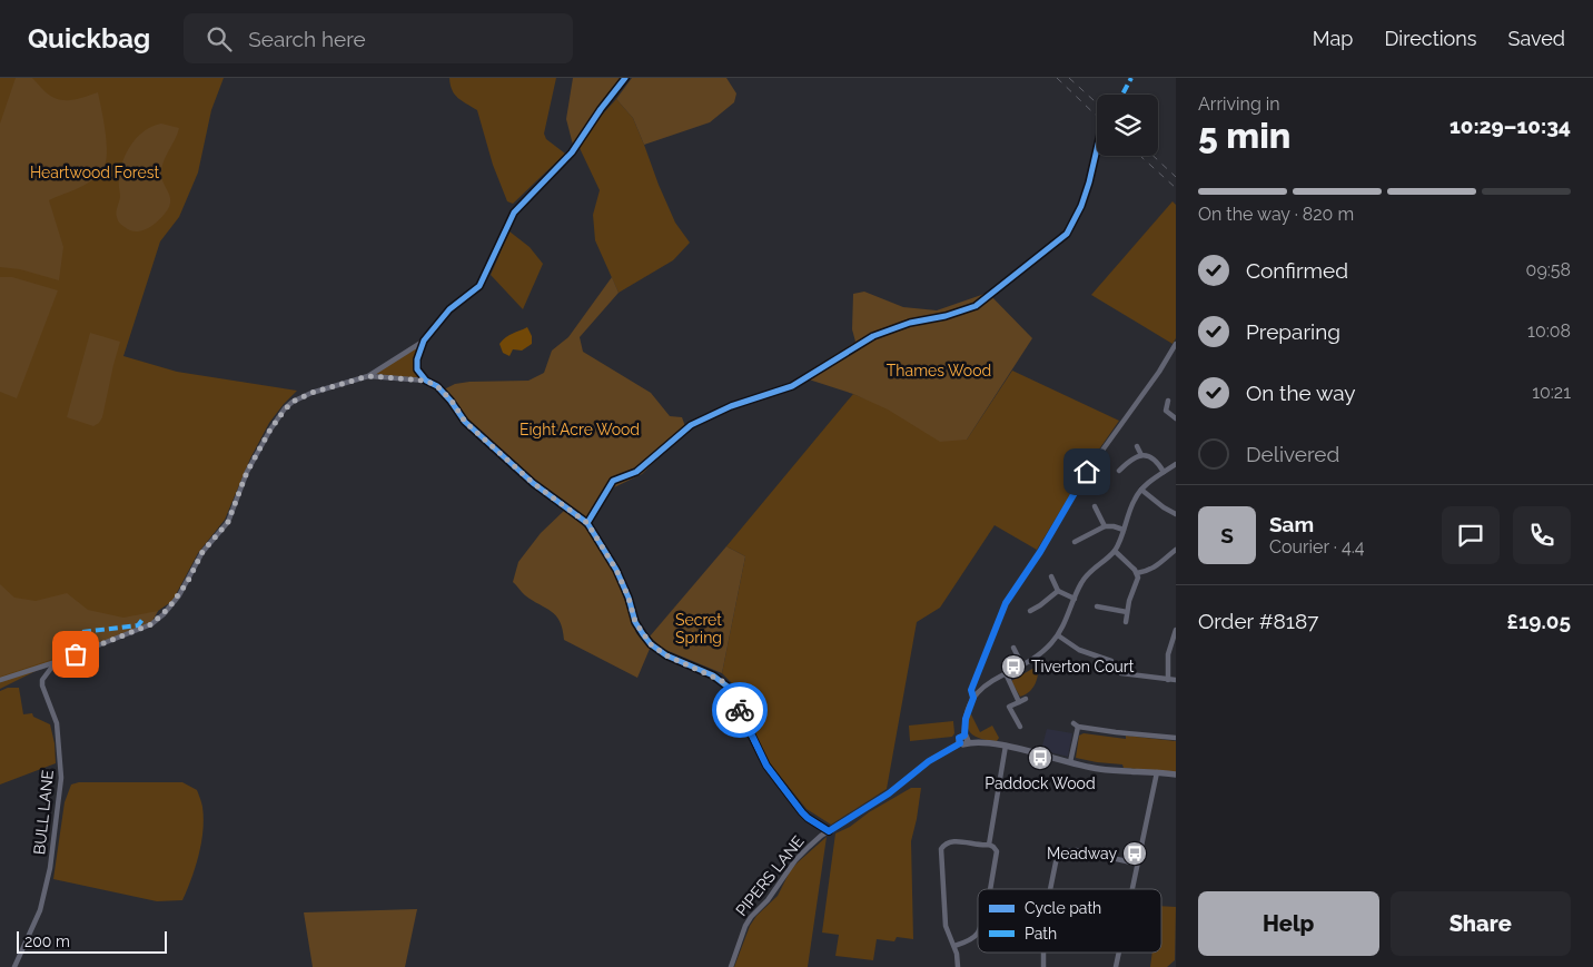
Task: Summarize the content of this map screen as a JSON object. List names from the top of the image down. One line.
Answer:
{"streets":{"street":["BULL LANE","PIPERS LANE"]},"parks":["Heartwood Forest","Thames Wood","Eight Acre Wood","Secret Spring"],"places":{"bus stop":["Tiverton Court","Paddock Wood","Meadway"]},"legend":["Cycle path","Path"],"scale_bar":"200 m","page":{"header":"Quickbag","search":"Search here","nav":["Map","Directions","Saved"],"heading":["5 min","Arriving in","10:29–10:34"],"panel":["Sam","Courier · 4.4","Order #8187","£19.05"],"bar":"On the way · 820 m","list":[["Confirmed","09:58"],["Preparing","10:08"],["On the way","10:21"],"Delivered"],"round":"S","buttons":["Help","Share"],"scale":"200 m"}}
